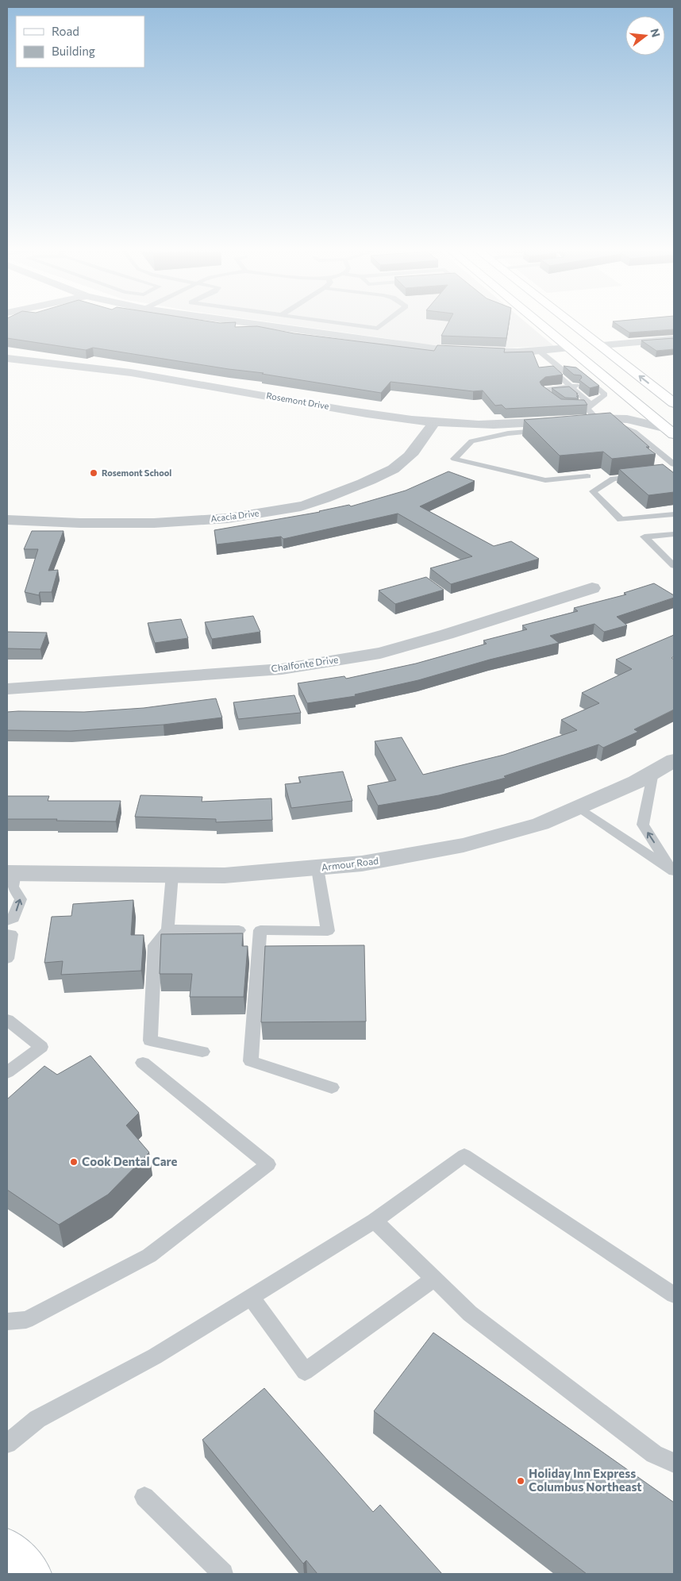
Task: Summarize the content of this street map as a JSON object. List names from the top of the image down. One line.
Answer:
{"streets":{"street":["Rosemont Drive","Acacia Drive","Chalfonte Drive","Armour Road"]},"crossings":[["Rosemont Drive","Acacia Drive"]],"places":["Rosemont School","Cook Dental Care","Holiday Inn Express Columbus Northeast"],"legend":["Road","Building"],"north":"right"}
